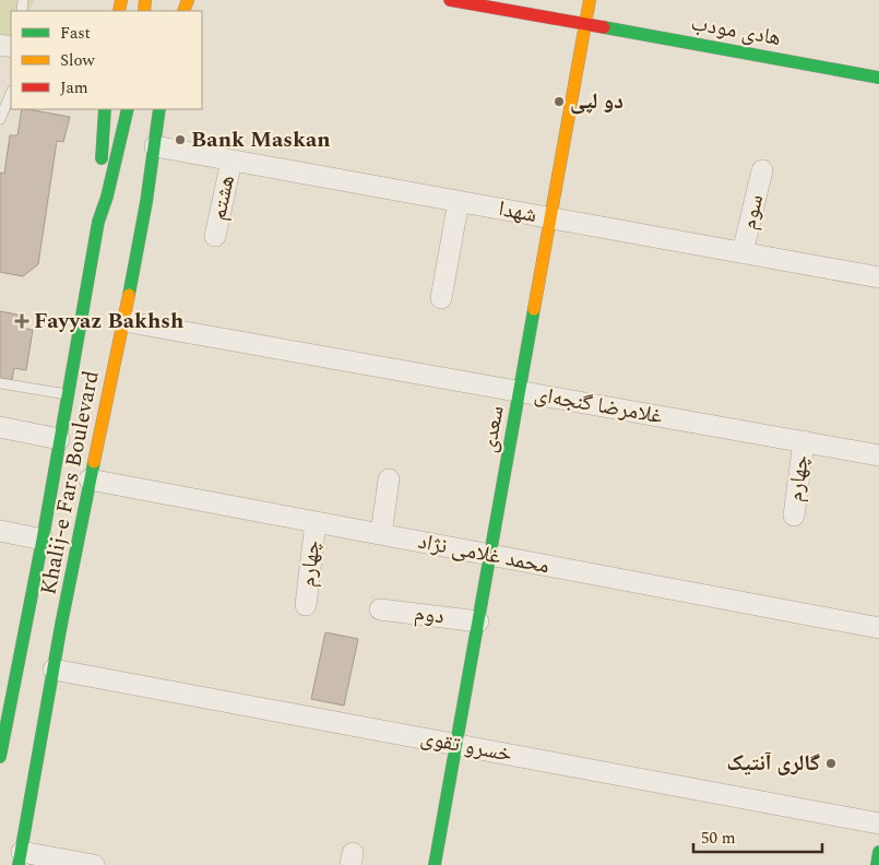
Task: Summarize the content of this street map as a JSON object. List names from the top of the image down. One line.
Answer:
{"streets":{"street":["هادی مودب","هشتم","شهدا","سوم","غلامرضا گنجه‌ای","سعدی","چهارم","Khalij-e Fars Boulevard","محمد غلامی نژاد","دوم","خسرو تقوی"]},"crossings":[["هادی مودب","سعدی"],["هشتم","شهدا"],["شهدا","سوم"],["شهدا","سعدی"],["شهدا","Khalij-e Fars Boulevard"],["غلامرضا گنجه‌ای","سعدی"],["غلامرضا گنجه‌ای","چهارم"],["غلامرضا گنجه‌ای","Khalij-e Fars Boulevard"],["سعدی","محمد غلامی نژاد"],["سعدی","دوم"],["سعدی","خسرو تقوی"],["چهارم","محمد غلامی نژاد"],["Khalij-e Fars Boulevard","محمد غلامی نژاد"],["Khalij-e Fars Boulevard","خسرو تقوی"]],"places":{"other":["دو لپی","Bank Maskan","گالری آنتیک"],"health":["Fayyaz Bakhsh"]},"legend":["Fast","Slow","Jam"],"scale_bar":"50 m"}
